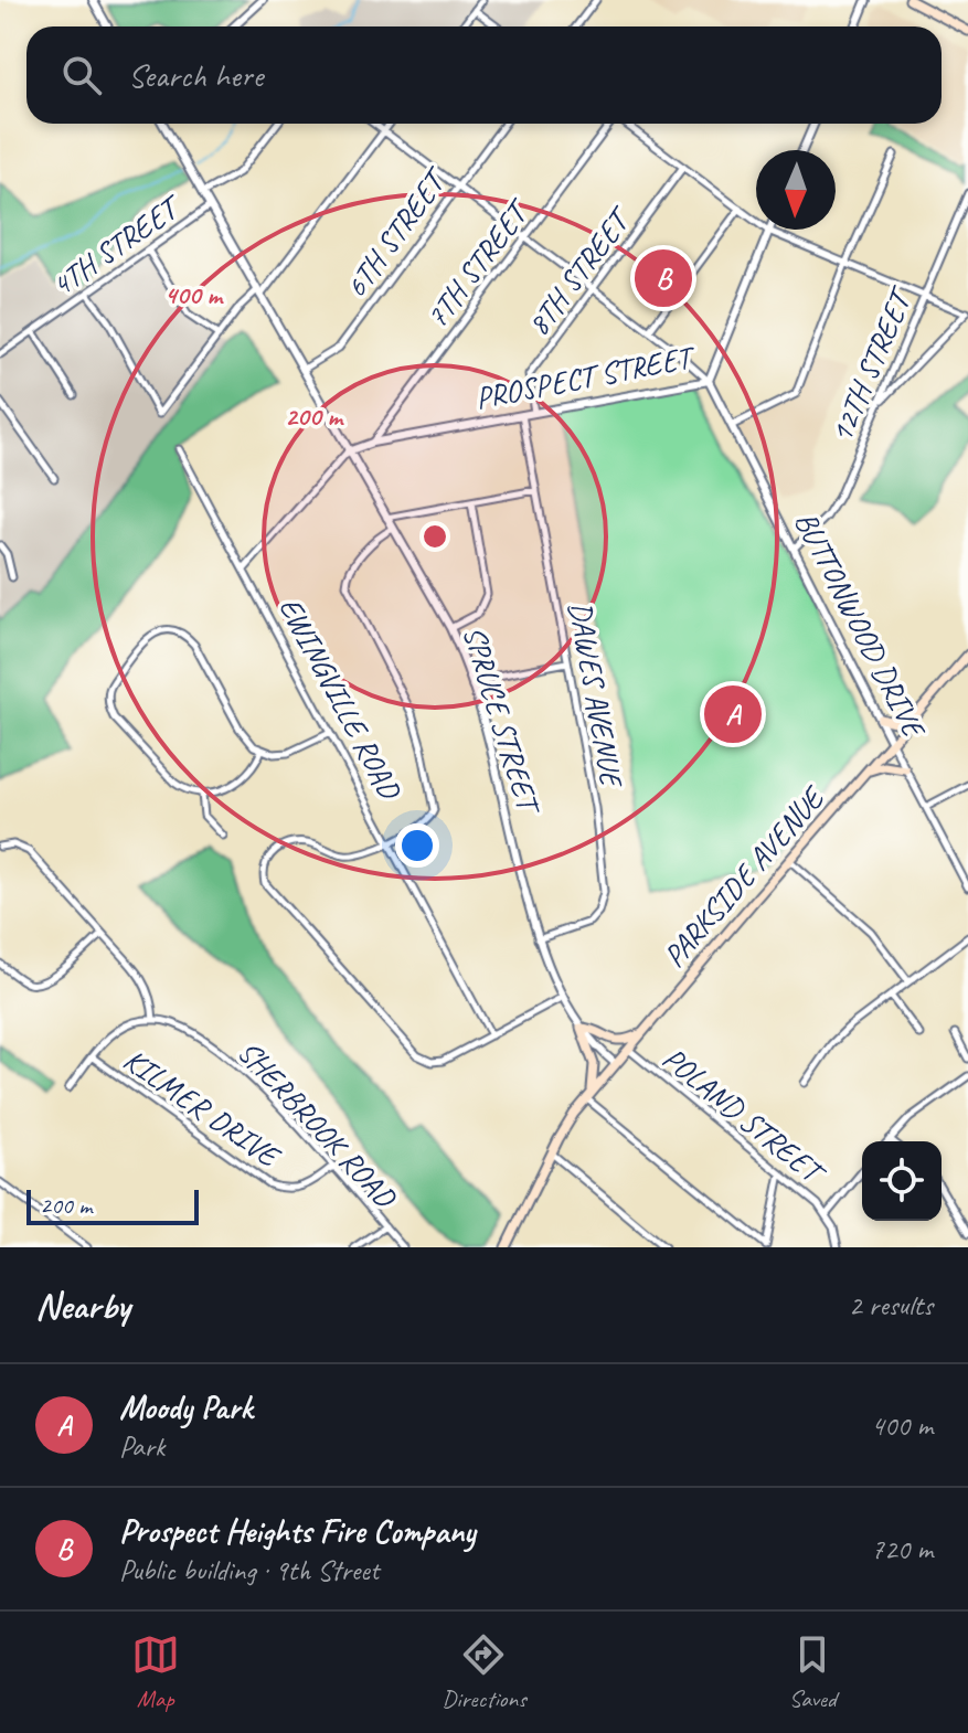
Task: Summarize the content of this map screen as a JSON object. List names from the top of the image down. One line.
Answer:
{"streets":{"main road":["PARKSIDE AVENUE"],"street":["6TH STREET","4TH STREET","7TH STREET","8TH STREET","12TH STREET","PROSPECT STREET","BUTTONWOOD DRIVE","DAWES AVENUE","EWINGVILLE ROAD","SPRUCE STREET","KILMER DRIVE","POLAND STREET","SHERBROOK ROAD"]},"crossings":[["6TH STREET","SPRUCE STREET"],["4TH STREET","SPRUCE STREET"],["7TH STREET","PROSPECT STREET"],["8TH STREET","PROSPECT STREET"],["12TH STREET","BUTTONWOOD DRIVE"],["PROSPECT STREET","BUTTONWOOD DRIVE"],["PROSPECT STREET","DAWES AVENUE"],["PROSPECT STREET","SPRUCE STREET"],["BUTTONWOOD DRIVE","PARKSIDE AVENUE"],["DAWES AVENUE","SPRUCE STREET"],["SPRUCE STREET","PARKSIDE AVENUE"],["PARKSIDE AVENUE","POLAND STREET"],["KILMER DRIVE","SHERBROOK ROAD"]],"scale_bar":"200 m","north":"bottom","page":{"search":"Search here","pins":["B","A"],"scale":"200 m","heading":["Nearby","2 results"],"list":[{"mark":"A","name":"Moody Park","note":"Park","value":"400 m"},{"mark":"B","name":"Prospect Heights Fire Company","note":"Public building · 9th Street","value":"720 m"}],"nav":["Map","Directions","Saved"]},"rings":["400 m","200 m"]}
